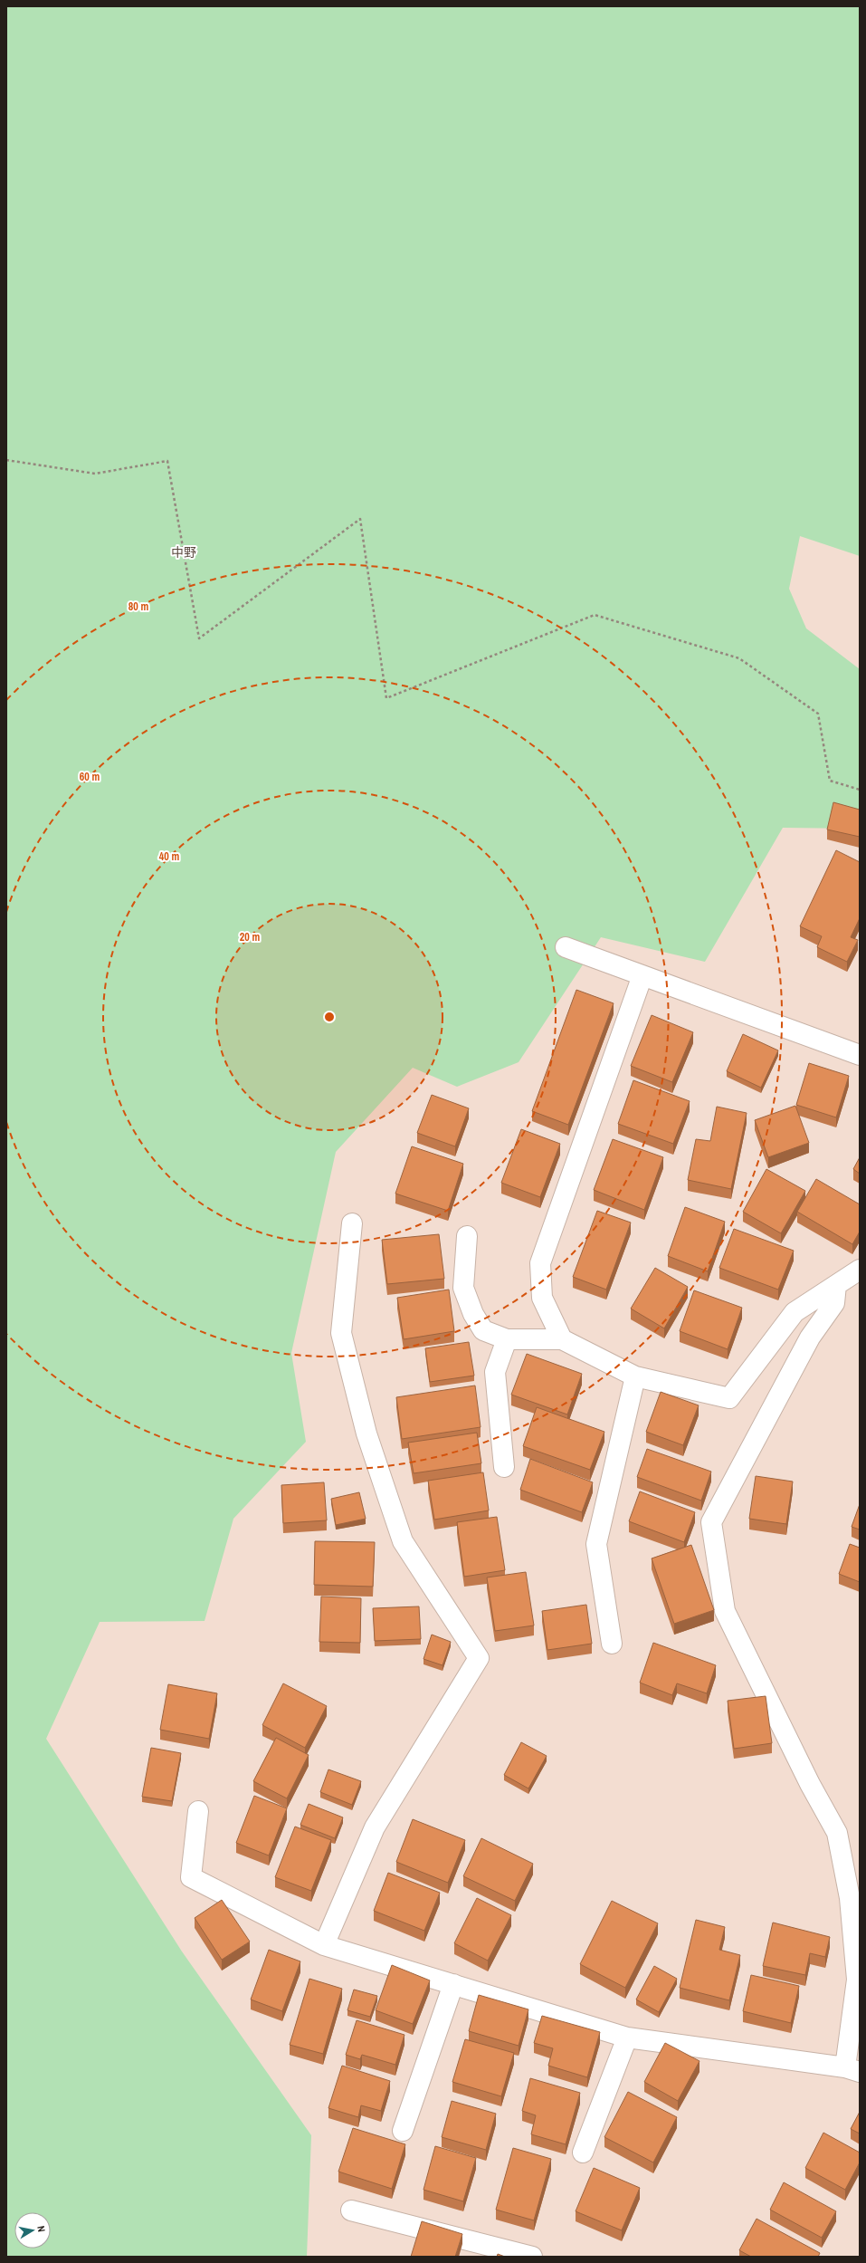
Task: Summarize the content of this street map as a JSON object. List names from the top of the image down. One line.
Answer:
{"districts":["中野"],"north":"right","rings":["80 m","60 m","40 m","20 m"]}
